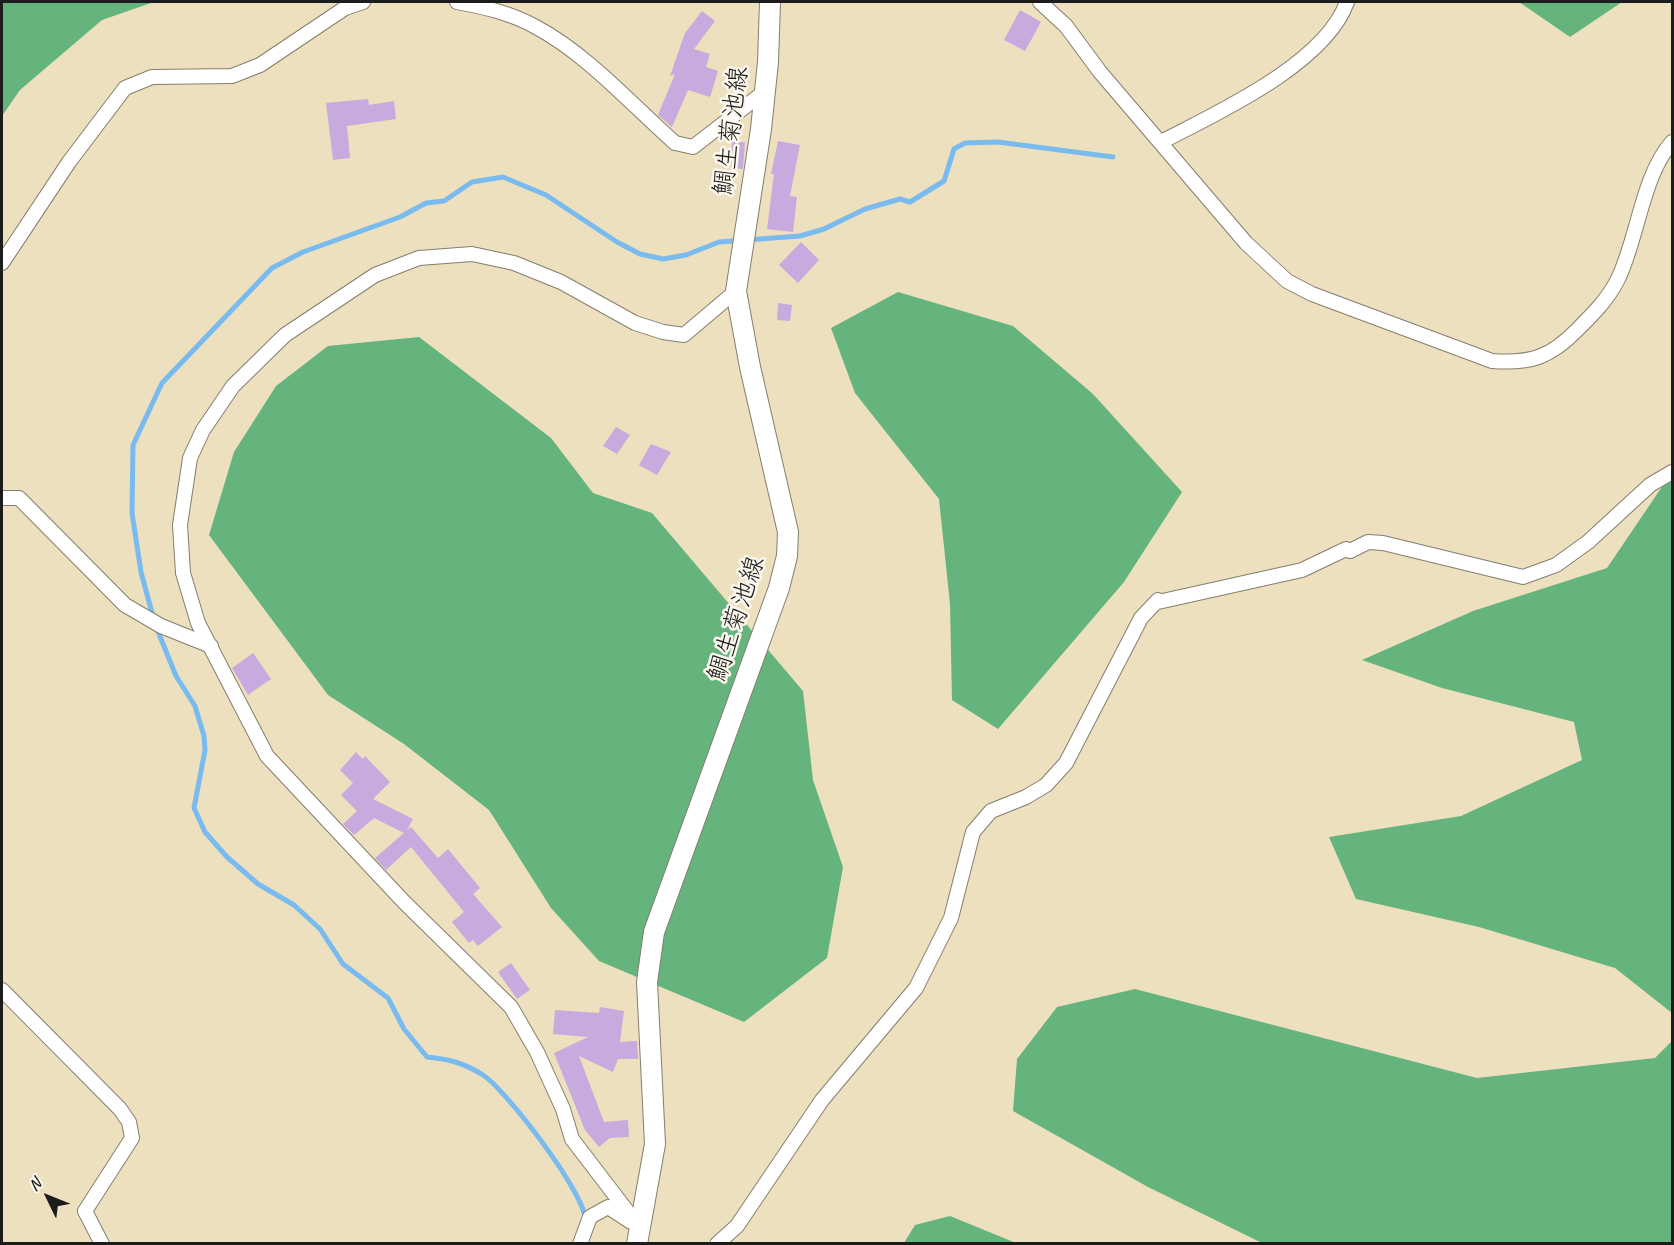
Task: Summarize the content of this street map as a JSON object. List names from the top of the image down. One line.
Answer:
{"streets":{"main road":["鯛生菊池線"]},"north":"top left"}
